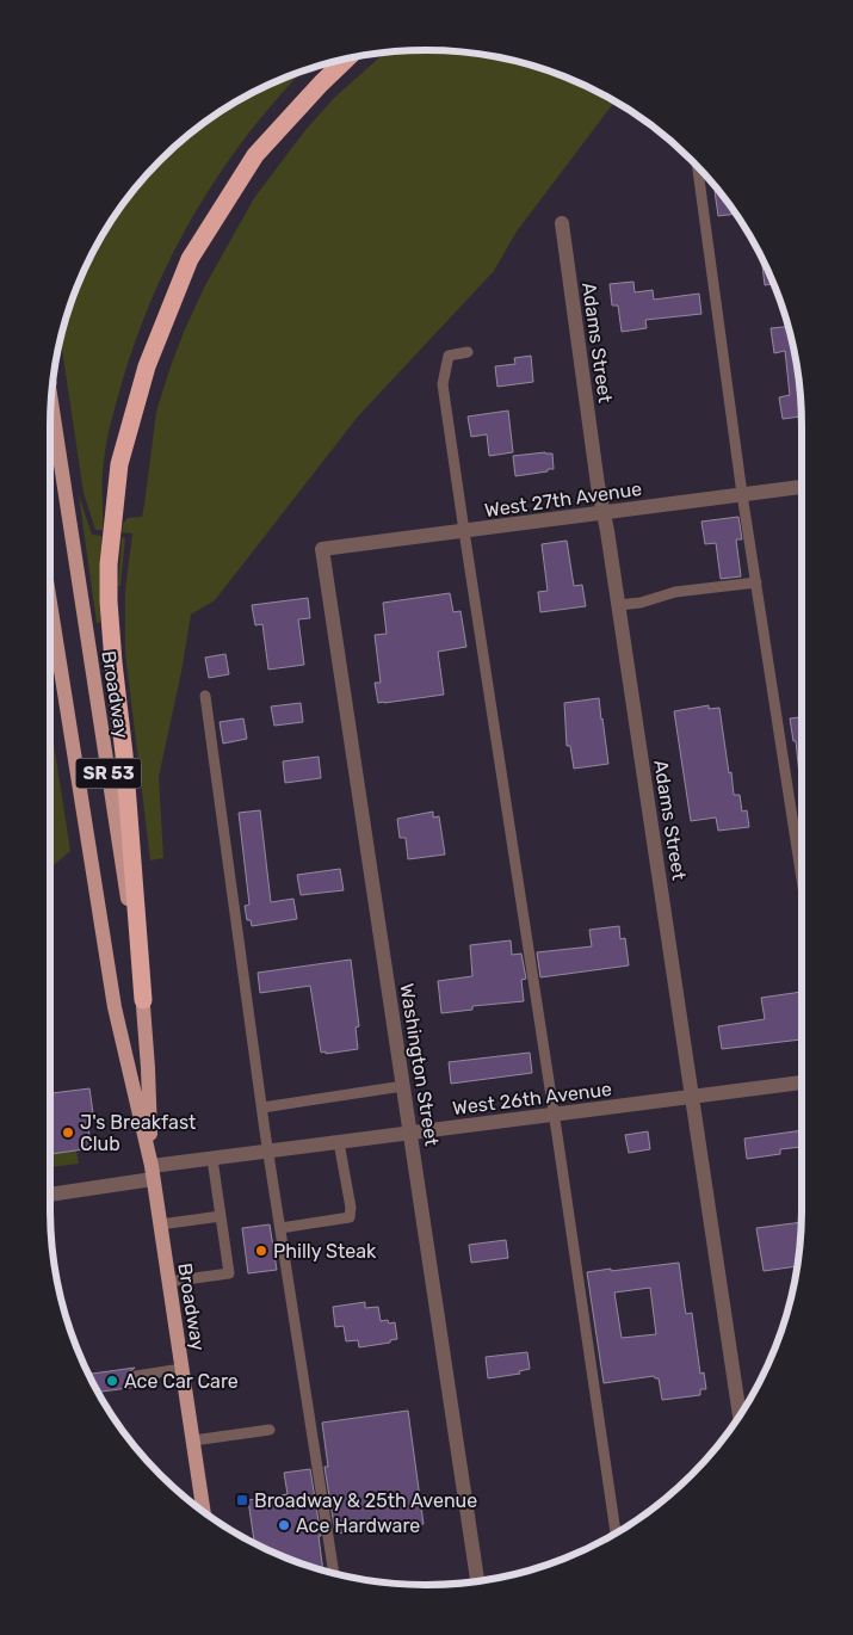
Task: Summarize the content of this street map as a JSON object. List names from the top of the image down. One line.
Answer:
{"streets":{"main road":["Broadway","SR 53"],"street":["Adams Street","West 27th Avenue","Washington Street","West 26th Avenue"]},"crossings":[["Adams Street","West 27th Avenue"],["Adams Street","West 26th Avenue"],["West 27th Avenue","Washington Street"],["Broadway","West 26th Avenue"],["Washington Street","West 26th Avenue"]],"places":{"other":["J's Breakfast Club","Philly Steak","Ace Car Care","Ace Hardware"],"transit":["Broadway & 25th Avenue"]}}
